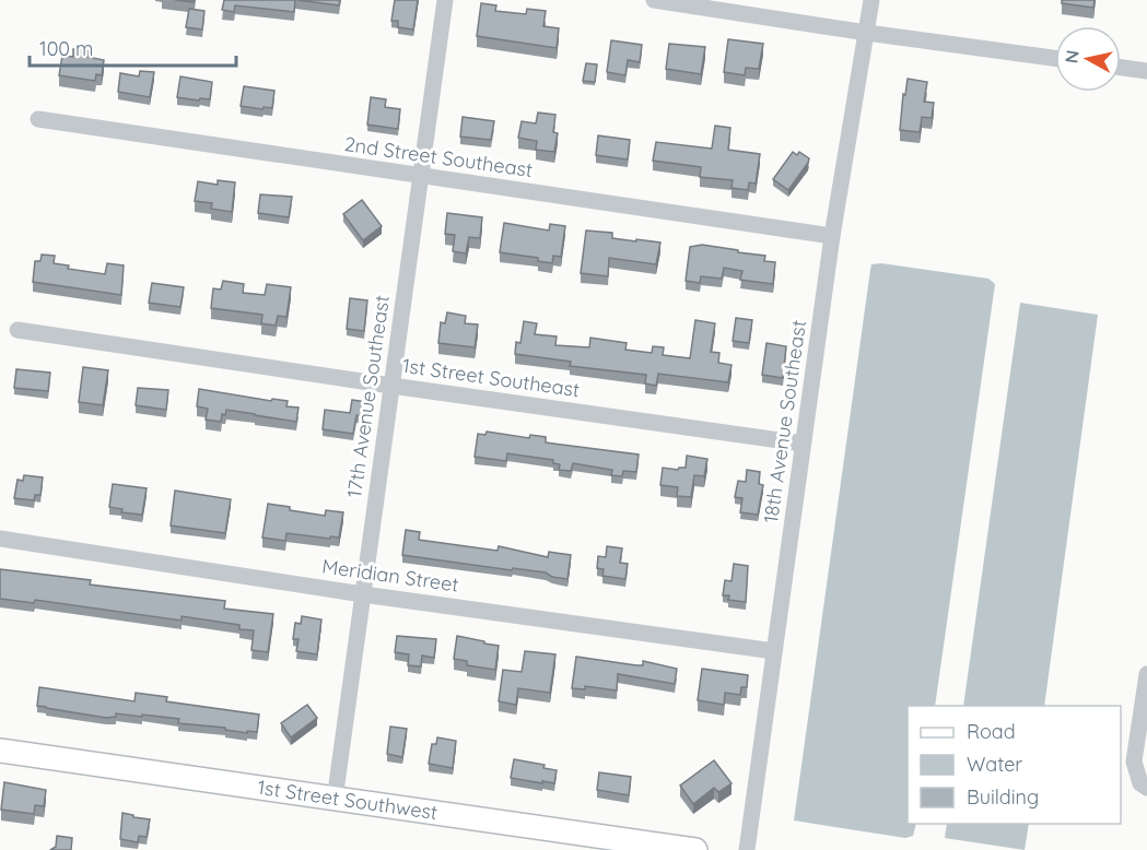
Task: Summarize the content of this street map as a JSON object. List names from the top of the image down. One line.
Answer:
{"streets":{"street":["2nd Street Southeast","1st Street Southeast","17th Avenue Southeast","18th Avenue Southeast","Meridian Street","1st Street Southwest"]},"crossings":[["2nd Street Southeast","17th Avenue Southeast"],["2nd Street Southeast","18th Avenue Southeast"],["1st Street Southeast","17th Avenue Southeast"],["1st Street Southeast","18th Avenue Southeast"],["17th Avenue Southeast","Meridian Street"],["17th Avenue Southeast","1st Street Southwest"],["18th Avenue Southeast","Meridian Street"]],"legend":["Road","Water","Building"],"scale_bar":"100 m","north":"left"}
